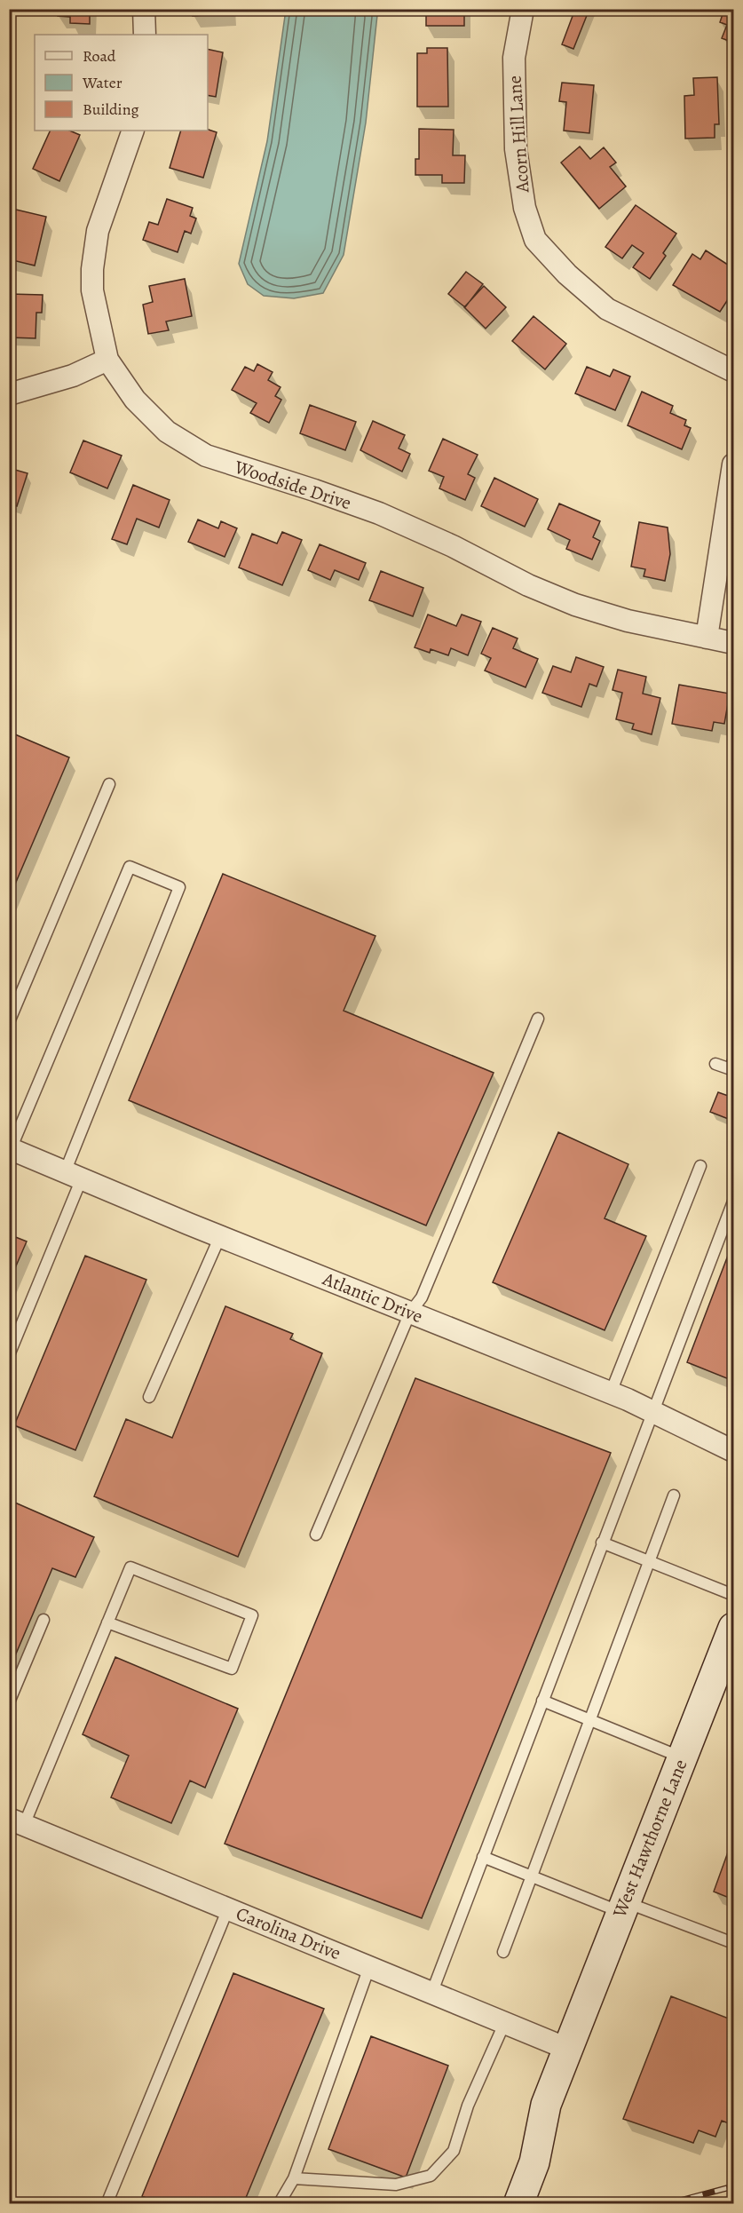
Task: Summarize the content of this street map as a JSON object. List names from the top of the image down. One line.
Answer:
{"streets":{"street":["Acorn Hill Lane","Woodside Drive","Atlantic Drive","West Hawthorne Lane","Carolina Drive"]},"crossings":[["West Hawthorne Lane","Carolina Drive"]],"legend":["Road","Water","Building"]}
